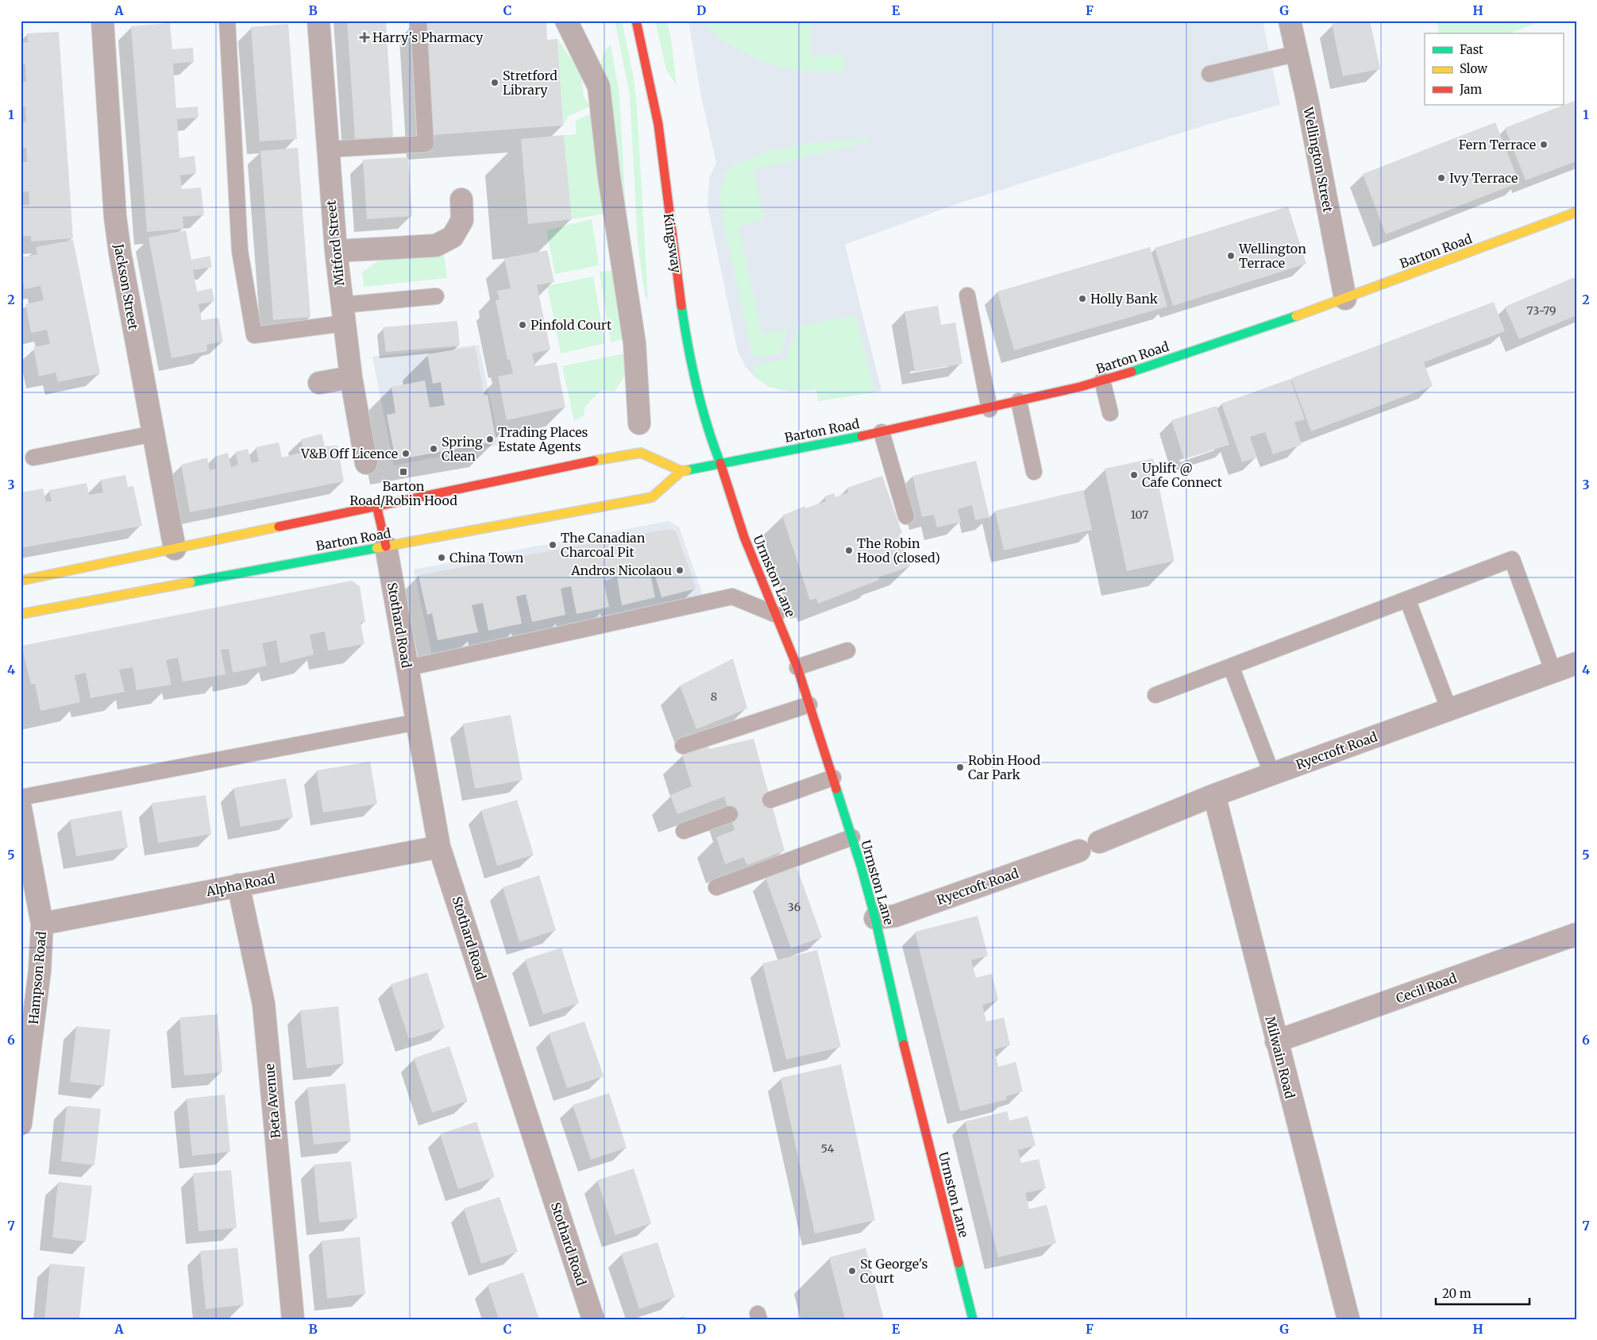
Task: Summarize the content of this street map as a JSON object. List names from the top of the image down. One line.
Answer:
{"streets":{"main road":["Kingsway","Barton Road","Urmston Lane"],"street":["Wellington Street","Mitford Street","Jackson Street","Stothard Road","Ryecroft Road","Alpha Road","Hampson Road","Cecil Road","Milwain Road","Beta Avenue"]},"crossings":[["Wellington Street","Barton Road"],["Kingsway","Barton Road"],["Kingsway","Urmston Lane"],["Barton Road","Jackson Street"],["Barton Road","Urmston Lane"],["Barton Road","Stothard Road"],["Urmston Lane","Ryecroft Road"],["Stothard Road","Alpha Road"],["Ryecroft Road","Milwain Road"],["Alpha Road","Hampson Road"],["Alpha Road","Beta Avenue"],["Cecil Road","Milwain Road"]],"places":{"health":["Harry's Pharmacy"],"other":["Stretford Library","Fern Terrace","Ivy Terrace","Wellington Terrace","Holly Bank","Pinfold Court","Trading Places Estate Agents","Spring Clean","V&B Off Licence","Uplift @ Cafe Connect","The Canadian Charcoal Pit","The Robin Hood (closed)","China Town","Andros Nicolaou","Robin Hood Car Park","St George's Court"],"transit":["Barton Road/Robin Hood"]},"house_numbers":["73-79","107","8","36","54"],"legend":["Fast","Slow","Jam"],"scale_bar":"20 m","grid":{"columns":["A","B","C","D","E","F","G","H"],"rows":["1","2","3","4","5","6","7"]}}
